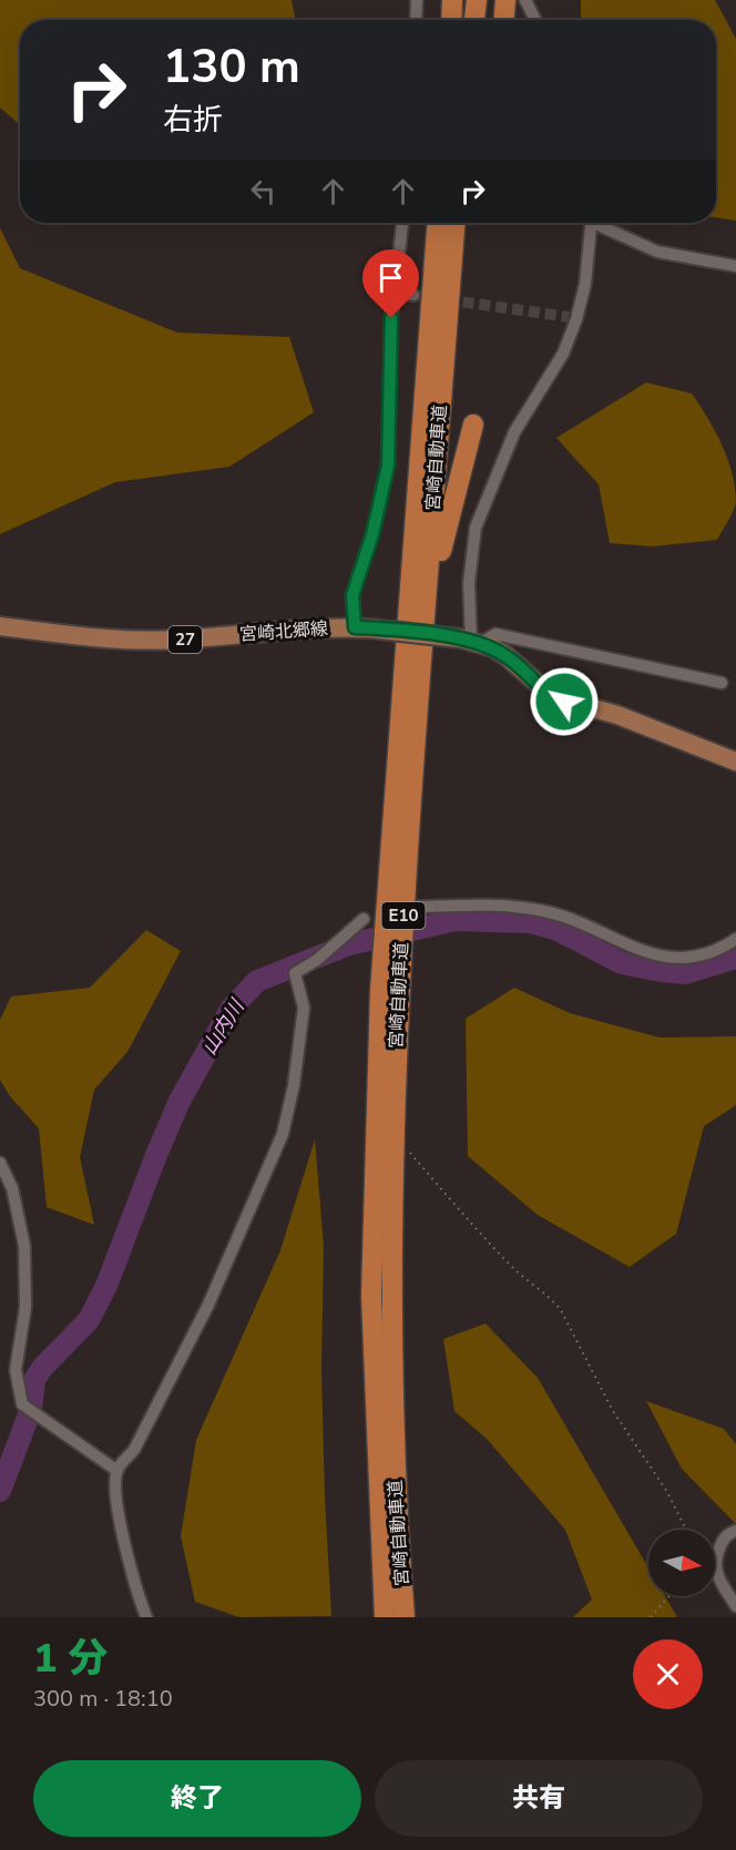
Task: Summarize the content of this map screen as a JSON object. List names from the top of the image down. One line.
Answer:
{"streets":{"highway":["宮崎自動車道","E10"],"main road":["宮崎北郷線","27"]},"water":["山内川"],"north":"right","page":{"turn":["130 m","右折"],"heading":["1 分","300 m · 18:10"],"buttons":["終了","共有"]}}
